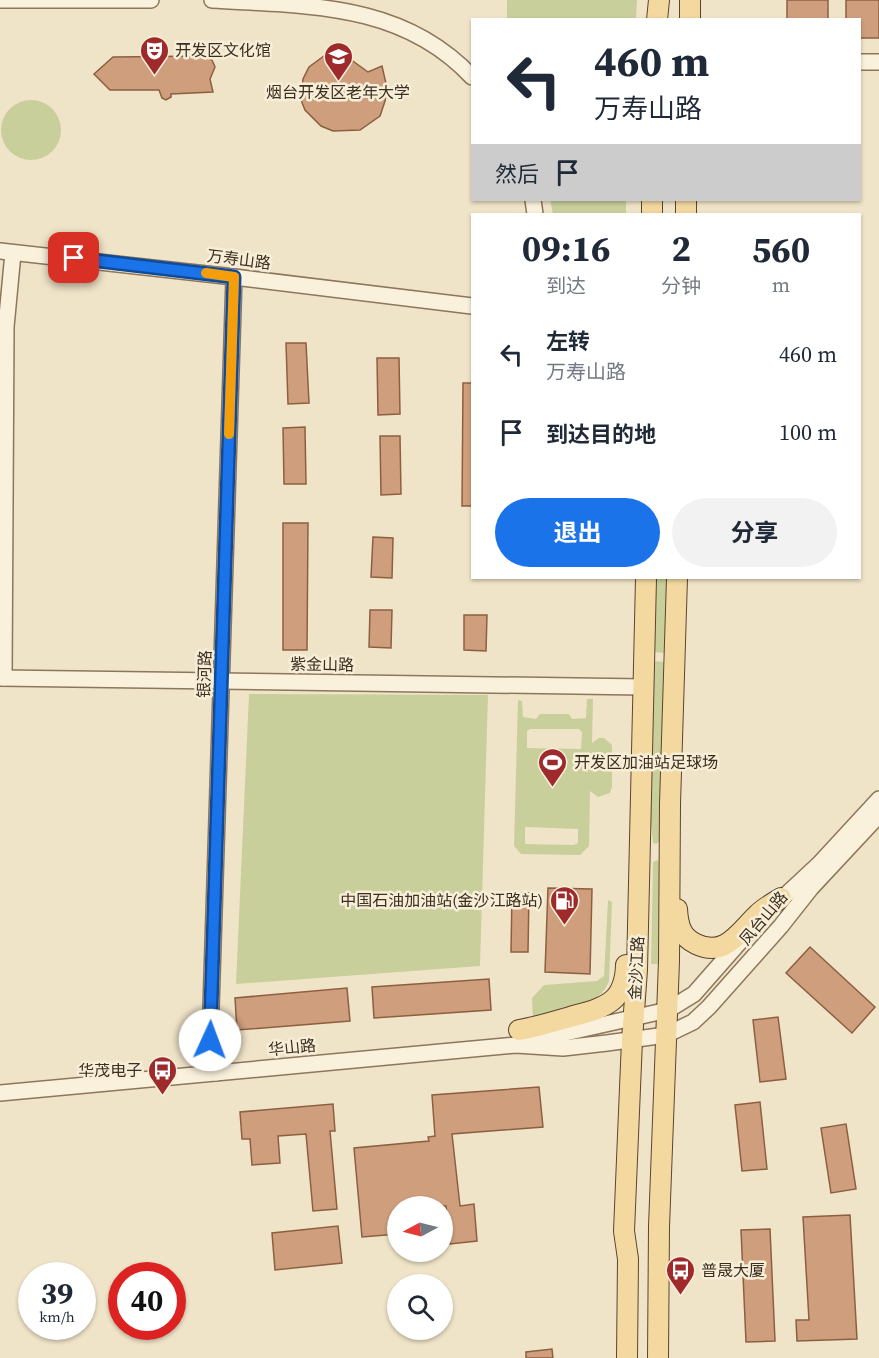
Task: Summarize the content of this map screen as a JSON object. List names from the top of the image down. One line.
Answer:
{"streets":{"main road":["金沙江路"],"street":["万寿山路","紫金山路","银河路","凤台山路","华山路"]},"crossings":[["万寿山路","银河路"],["紫金山路","银河路"],["紫金山路","金沙江路"],["银河路","华山路"],["凤台山路","金沙江路"],["凤台山路","华山路"]],"places":{"theatre":["开发区文化馆"],"school or university":["烟台开发区老年大学"],"sports":["开发区加油站足球场"],"fuel station":["中国石油加油站(金沙江路站)"],"bus stop":["华茂电子","普晟大厦"]},"north":"left","page":{"turn":["460 m","万寿山路"],"then":"然后","eta":["09:16","到达","2","分钟","560","m"],"list":[{"name":"左转","note":"万寿山路","value":"460 m"},{"name":"到达目的地","value":"100 m"}],"buttons":["退出","分享"],"speed":"39 km/h","limit":"40"}}
